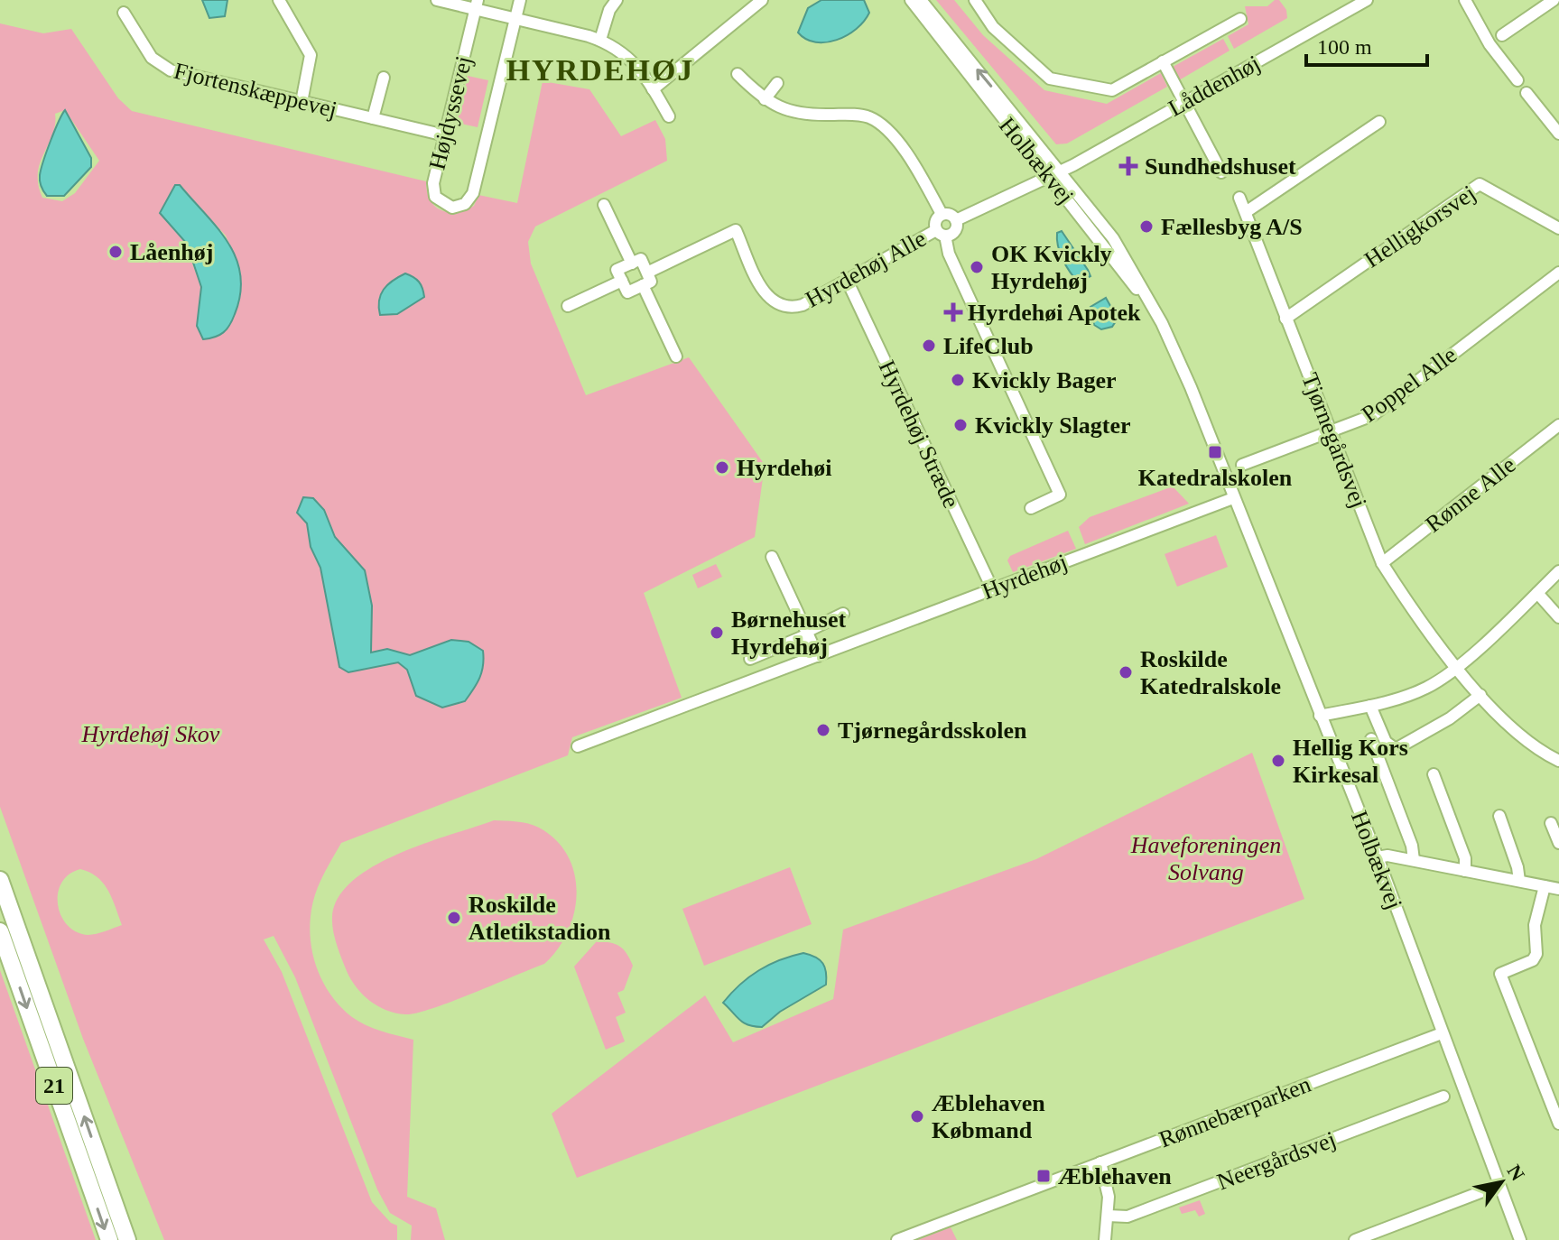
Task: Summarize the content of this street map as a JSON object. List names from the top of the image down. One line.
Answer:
{"streets":{"highway":["21"],"street":["Låddenhøj","Fjortenskæppevej","Højdyssevej","Holbækvej","Helligkorsvej","Hyrdehøj Alle","Poppel Alle","Hyrdehøj Stræde","Tjørnegårdsvej","Rønne Alle","Hyrdehøj","Rønnebærparken","Neergårdsvej"]},"crossings":[["Låddenhøj","Holbækvej"],["Låddenhøj","Hyrdehøj Alle"],["Fjortenskæppevej","Højdyssevej"],["Holbækvej","Hyrdehøj Alle"],["Holbækvej","Hyrdehøj"],["Holbækvej","Rønnebærparken"],["Helligkorsvej","Tjørnegårdsvej"],["Hyrdehøj Alle","Hyrdehøj Stræde"],["Poppel Alle","Tjørnegårdsvej"],["Hyrdehøj Stræde","Hyrdehøj"],["Tjørnegårdsvej","Rønne Alle"]],"districts":["HYRDEHØJ"],"parks":["Hyrdehøj Skov","Haveforeningen Solvang"],"places":{"health":["Sundhedshuset","Hyrdehøi Apotek"],"other":["Fællesbyg A/S","Låenhøj","OK Kvickly Hyrdehøj","LifeClub","Kvickly Bager","Kvickly Slagter","Hyrdehøi","Børnehuset Hyrdehøj","Roskilde Katedralskole","Tjørnegårdsskolen","Hellig Kors Kirkesal","Roskilde Atletikstadion","Æblehaven Købmand"],"transit":["Katedralskolen","Æblehaven"]},"scale_bar":"100 m","north":"top right"}
